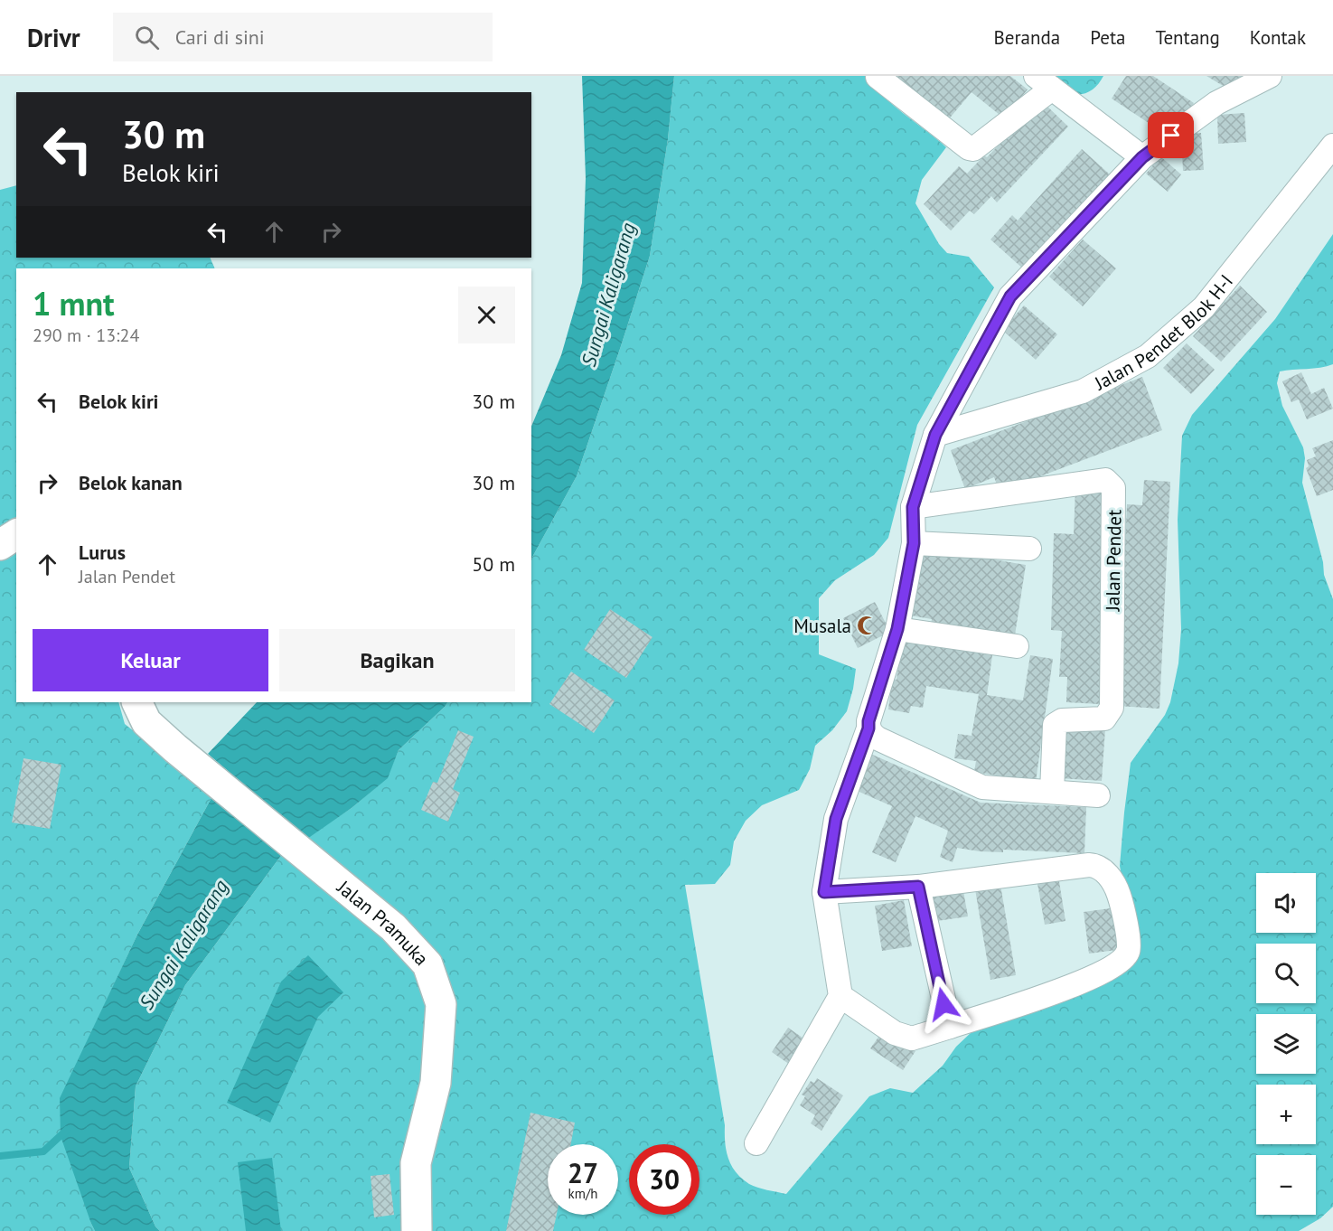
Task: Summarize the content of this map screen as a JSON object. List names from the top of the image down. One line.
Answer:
{"streets":{"main road":["Jalan Pramuka"],"street":["Jalan Pendet Blok H-I","Jalan Pendet"]},"water":["Sungai Kaligarang"],"places":{"mosque":["Musala"]},"page":{"header":"Drivr","search":"Cari di sini","nav":["Beranda","Peta","Tentang","Kontak"],"turn":["30 m","Belok kiri"],"heading":["1 mnt","290 m · 13:24"],"list":[{"name":"Belok kiri","value":"30 m"},{"name":"Belok kanan","value":"30 m"},{"name":"Lurus","note":"Jalan Pendet","value":"50 m"}],"buttons":["Keluar","Bagikan"],"map_buttons":["+","−"],"speed":"27 km/h","limit":"30"}}
